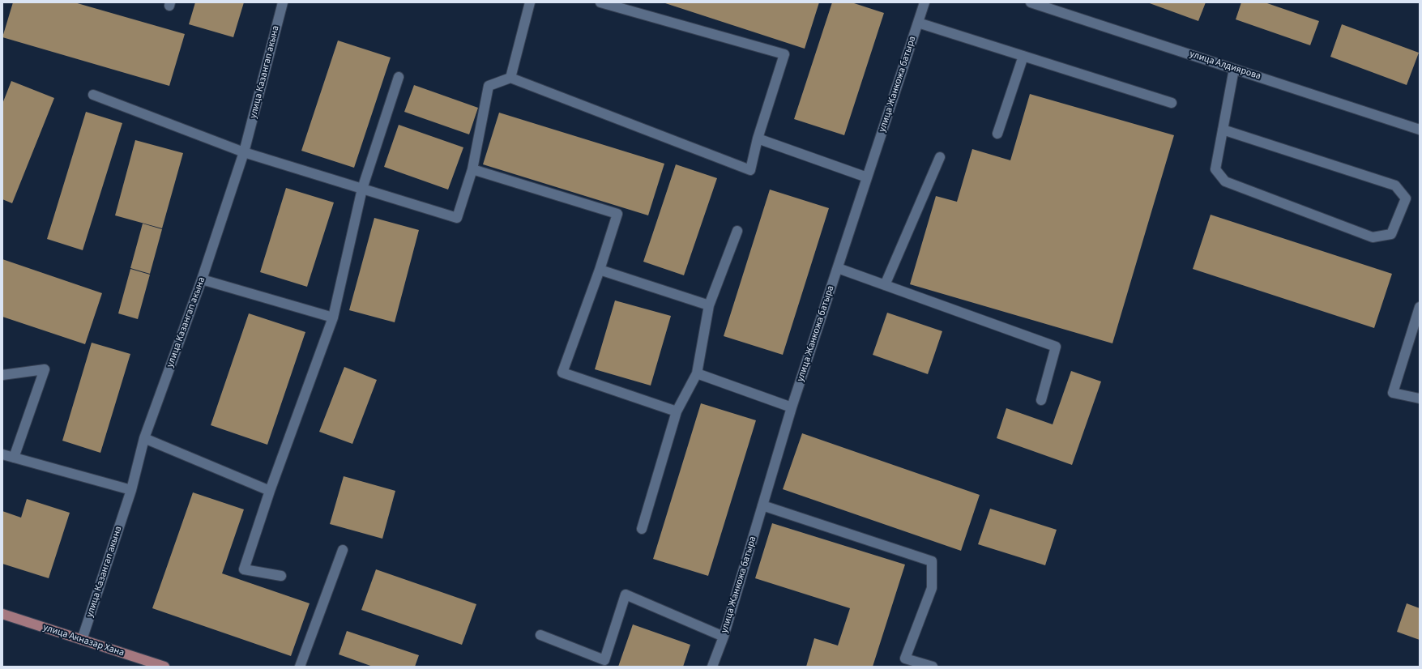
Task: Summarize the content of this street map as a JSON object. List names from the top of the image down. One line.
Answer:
{"streets":{"main road":["улица Акназар Хана"],"street":["улица Алдиярова","улица Казангап акына","улица Жанкожа батыра"]},"crossings":[["улица Казангап акына","улица Акназар Хана"]]}
